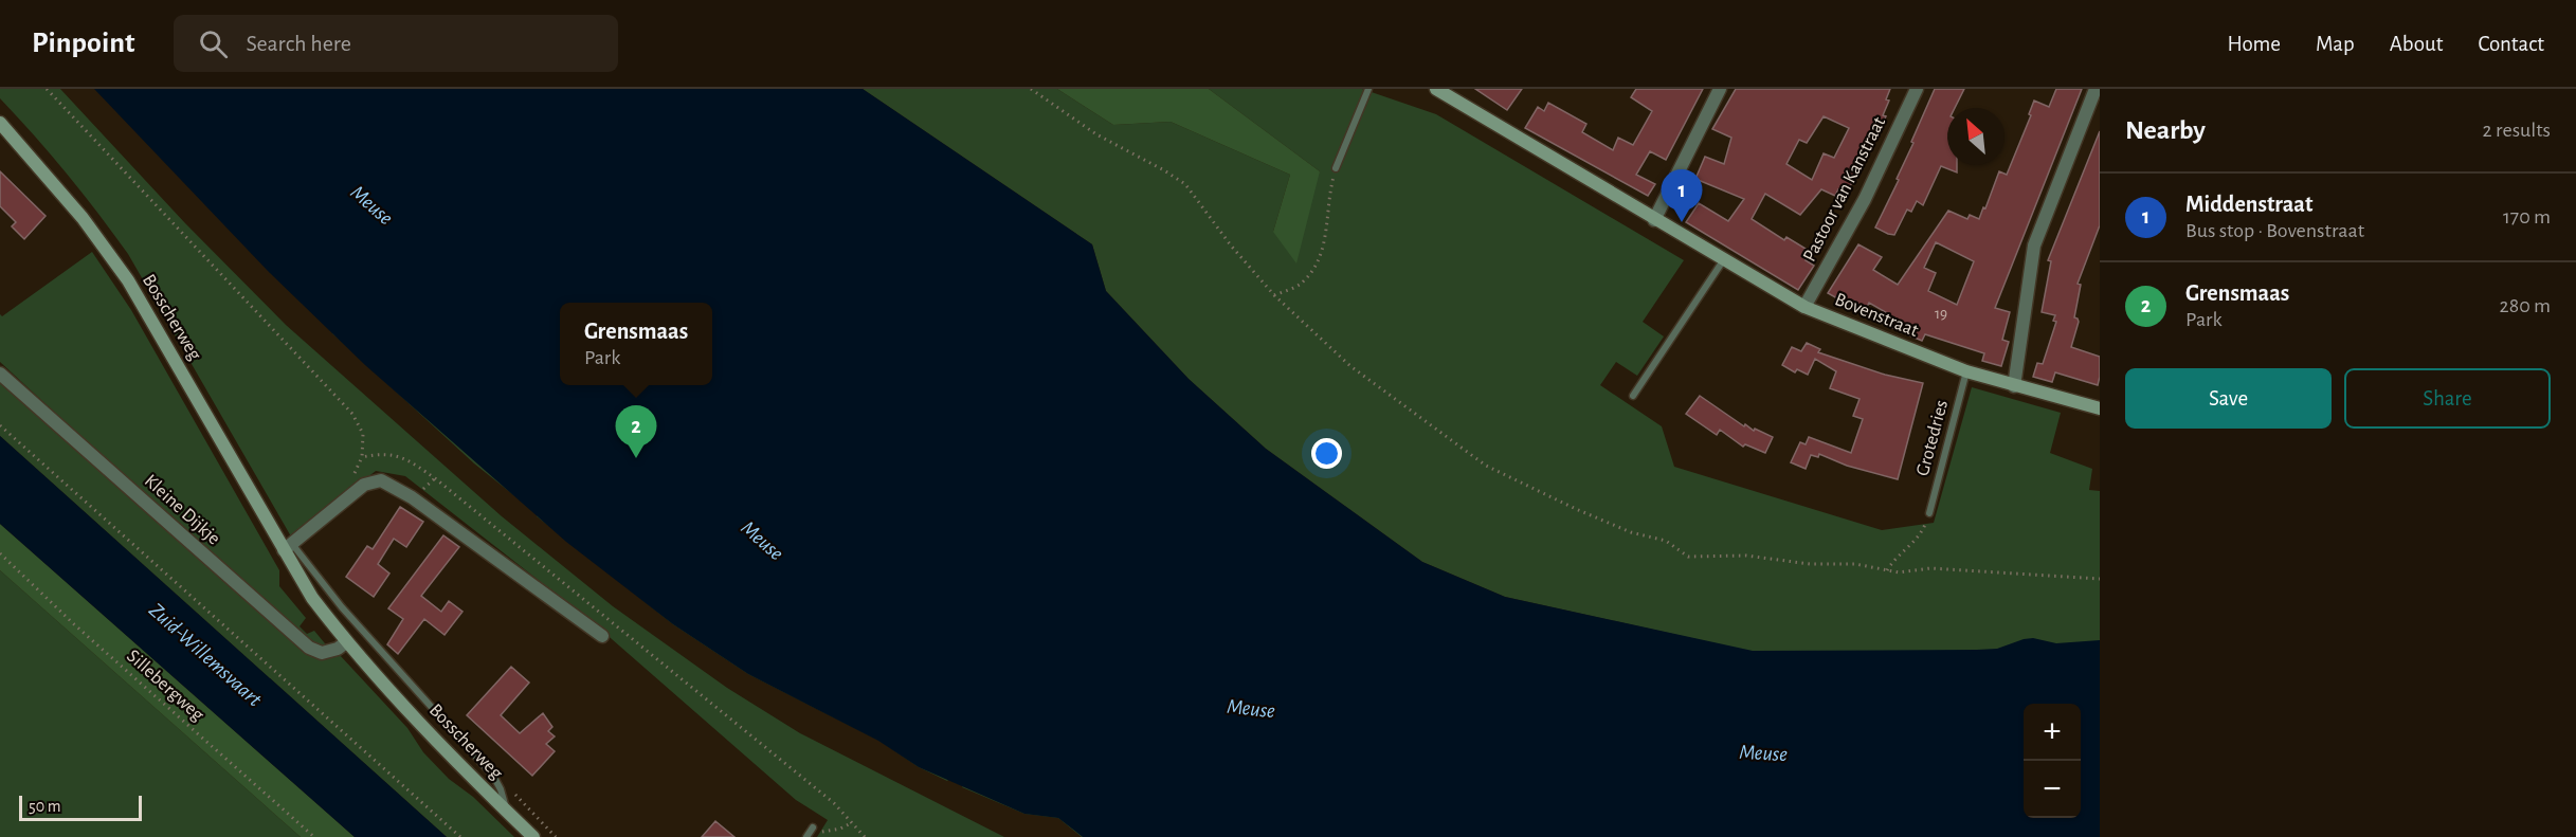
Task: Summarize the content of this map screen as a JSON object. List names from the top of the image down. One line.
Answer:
{"streets":{"street":["Pastoor van Kanstraat","Bovenstraat","Bosscherweg","Kleine Dijkje"],"lane":["Grotedries"],"path":["Sillebergweg"]},"crossings":[["Pastoor van Kanstraat","Bovenstraat"],["Bovenstraat","Grotedries"],["Bosscherweg","Kleine Dijkje"]],"water":["Meuse","Zuid-Willemsvaart"],"house_numbers":["19"],"scale_bar":"50 m","north":"top left","page":{"header":"Pinpoint","search":"Search here","nav":["Home","Map","About","Contact"],"heading":["Nearby","2 results"],"pins":["1","2"],"list":[{"mark":"1","name":"Middenstraat","note":"Bus stop · Bovenstraat","value":"170 m"},{"mark":"2","name":"Grensmaas","note":"Park","value":"280 m"}],"popup":["Grensmaas","Park"],"buttons":["Save","Share"],"map_buttons":["+","−"],"scale":"50 m"}}
